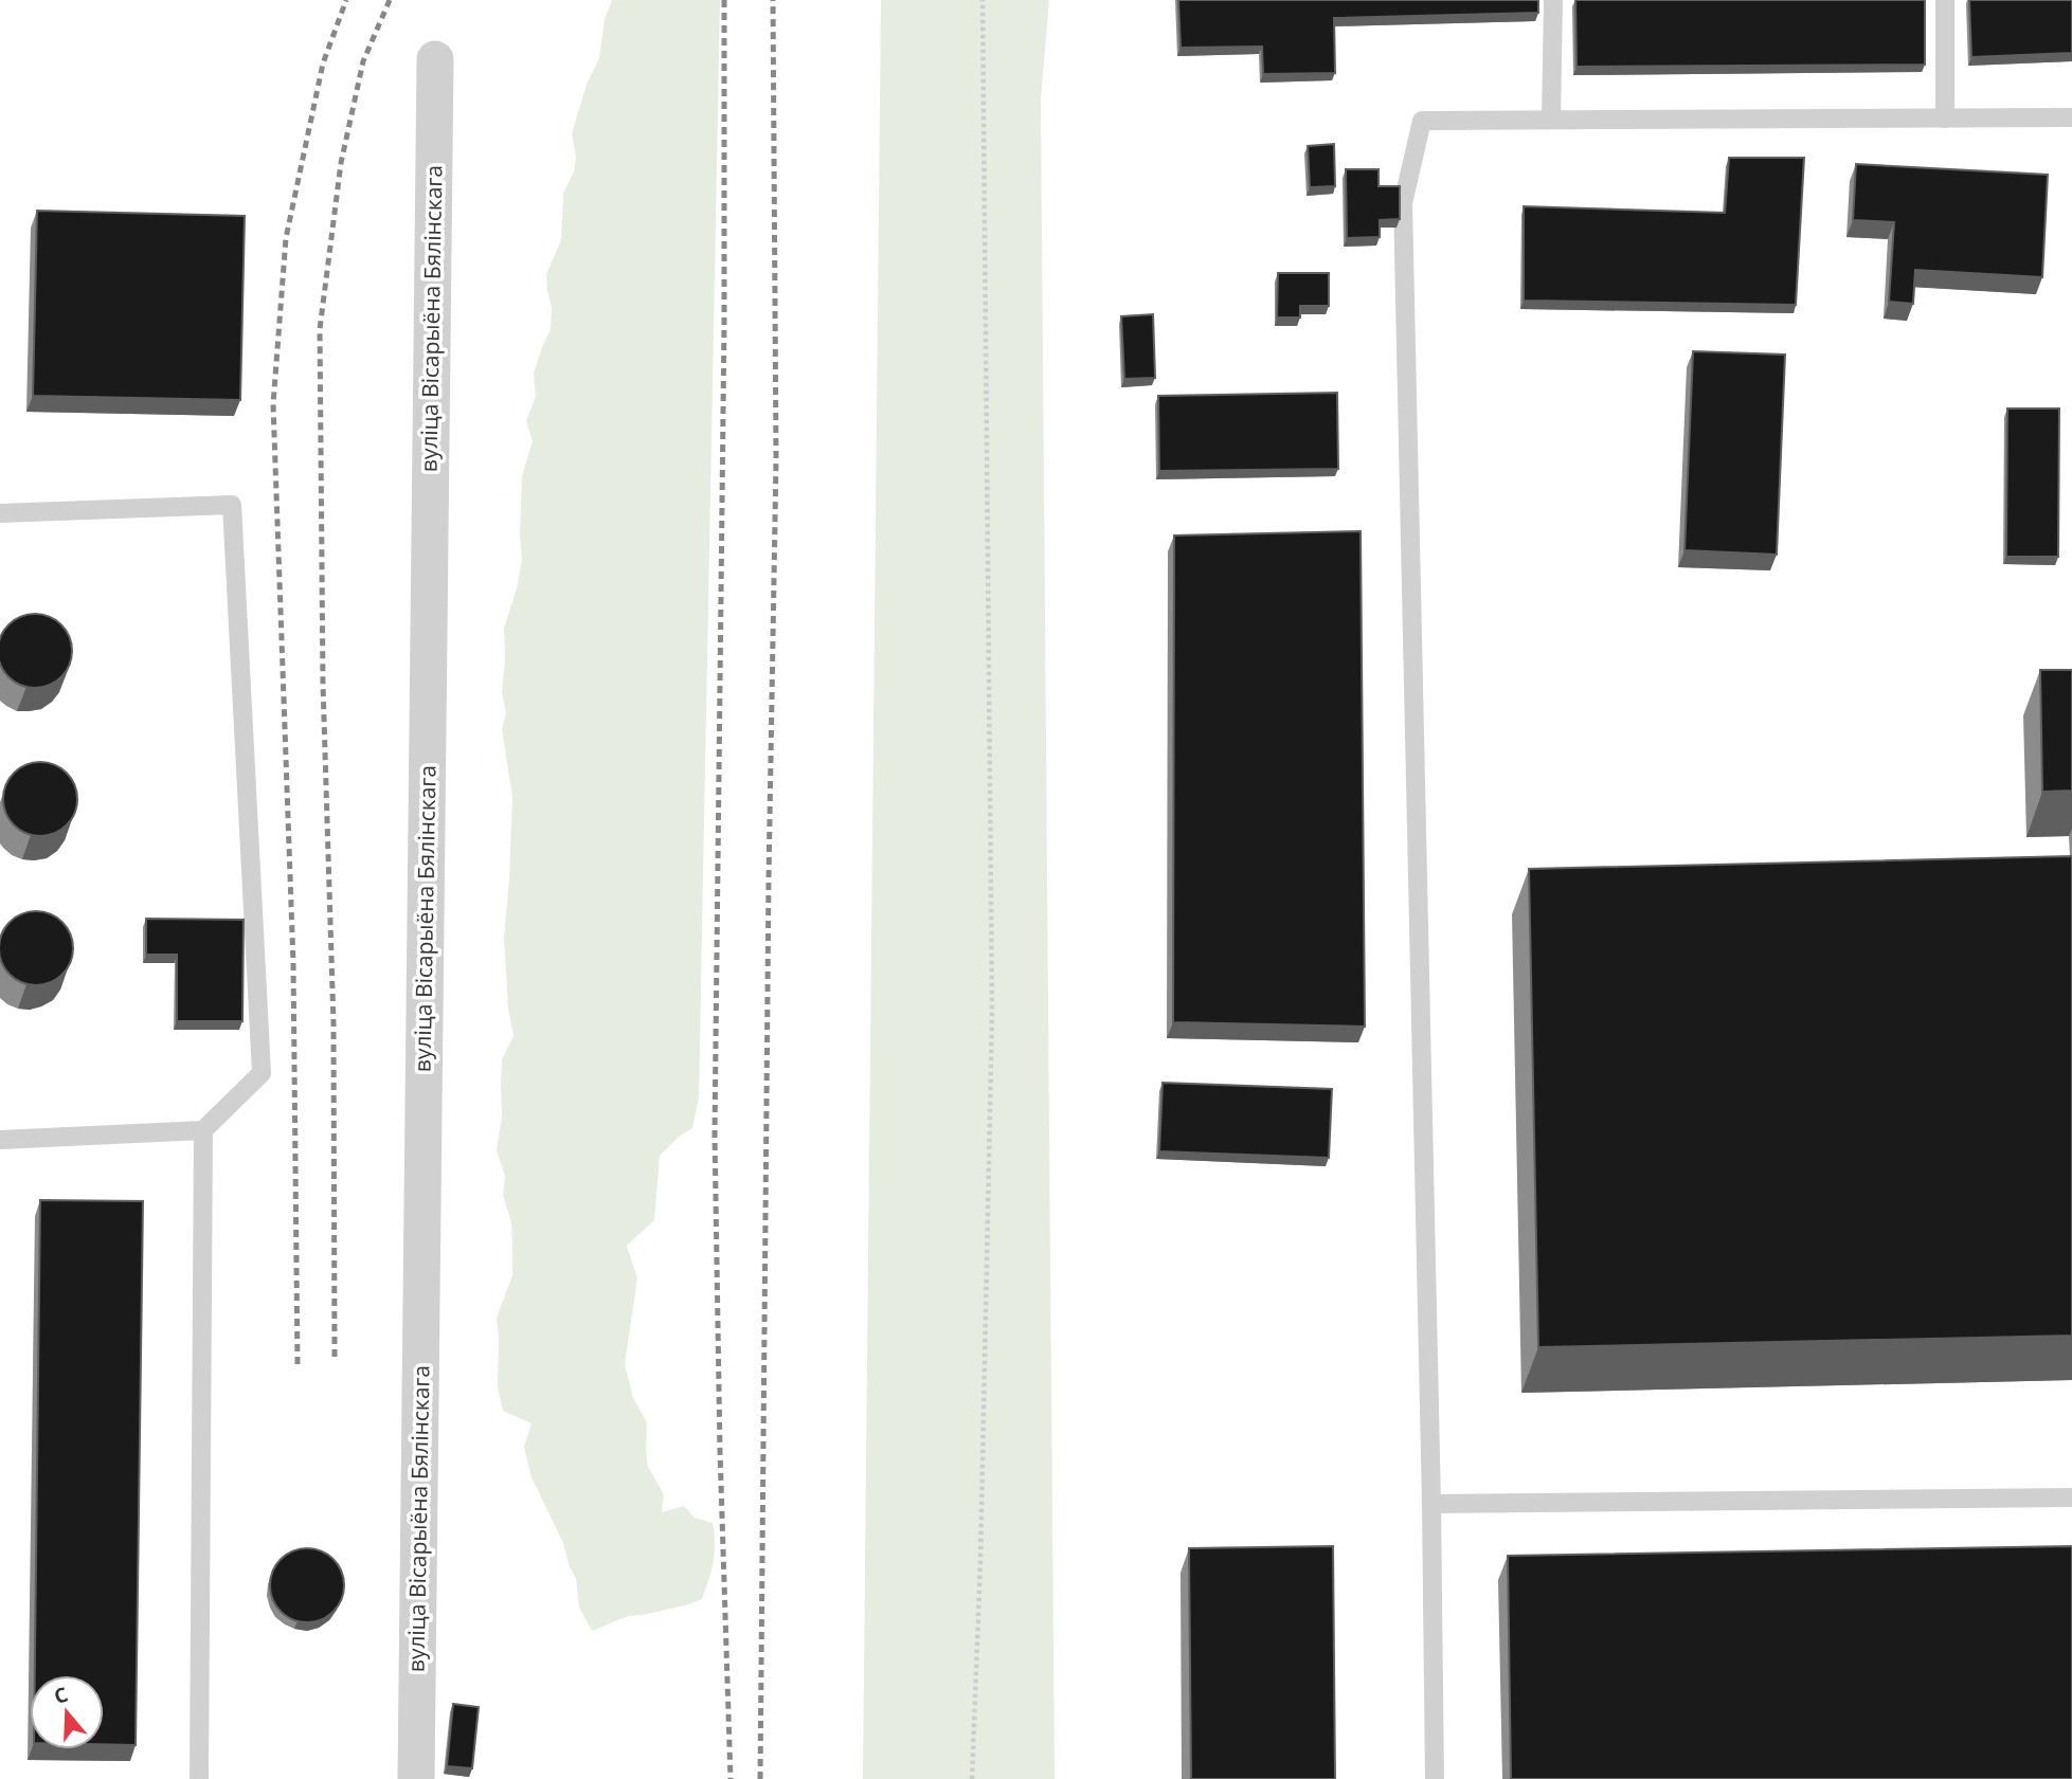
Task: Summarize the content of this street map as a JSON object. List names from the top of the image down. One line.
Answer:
{"streets":{"street":["вуліца Вісарыёна Бялінскага"]},"north":"top"}
